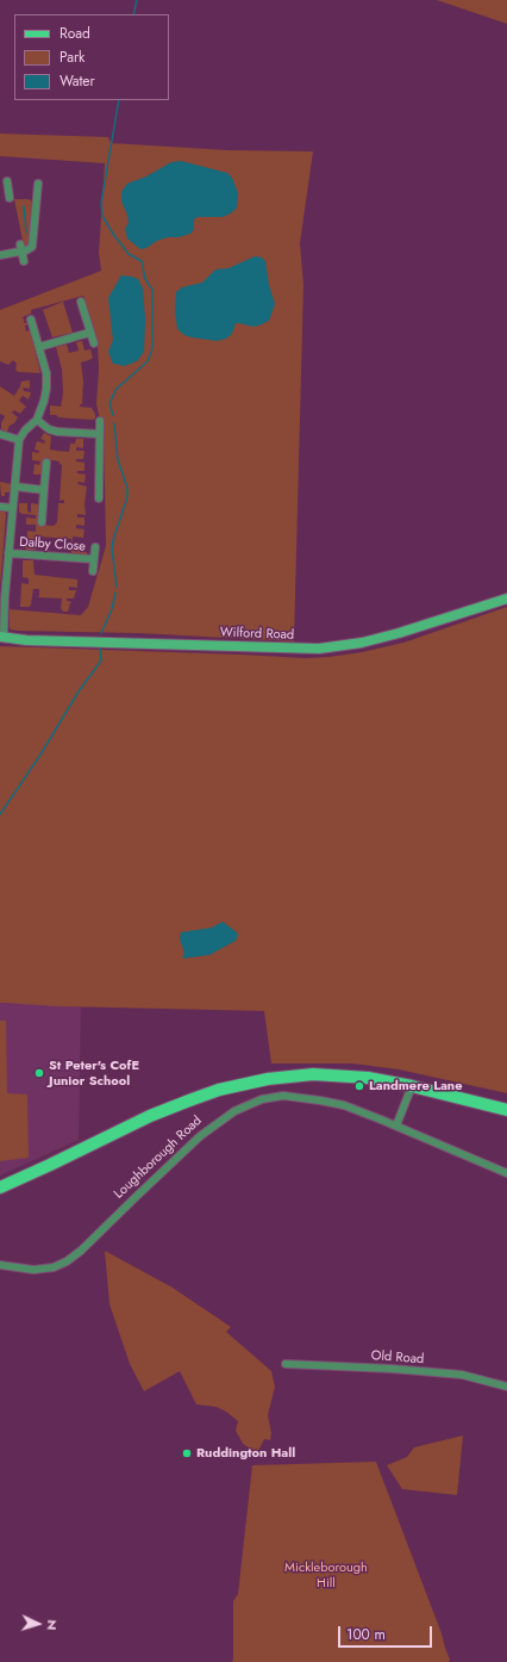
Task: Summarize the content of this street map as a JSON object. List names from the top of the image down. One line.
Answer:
{"streets":{"main road":["Wilford Road","Loughborough Road"],"street":["Dalby Close","Old Road"]},"parks":["Mickleborough Hill"],"places":["St Peter's CofE Junior School","Landmere Lane","Ruddington Hall"],"legend":["Road","Park","Water"],"scale_bar":"100 m","north":"right"}
